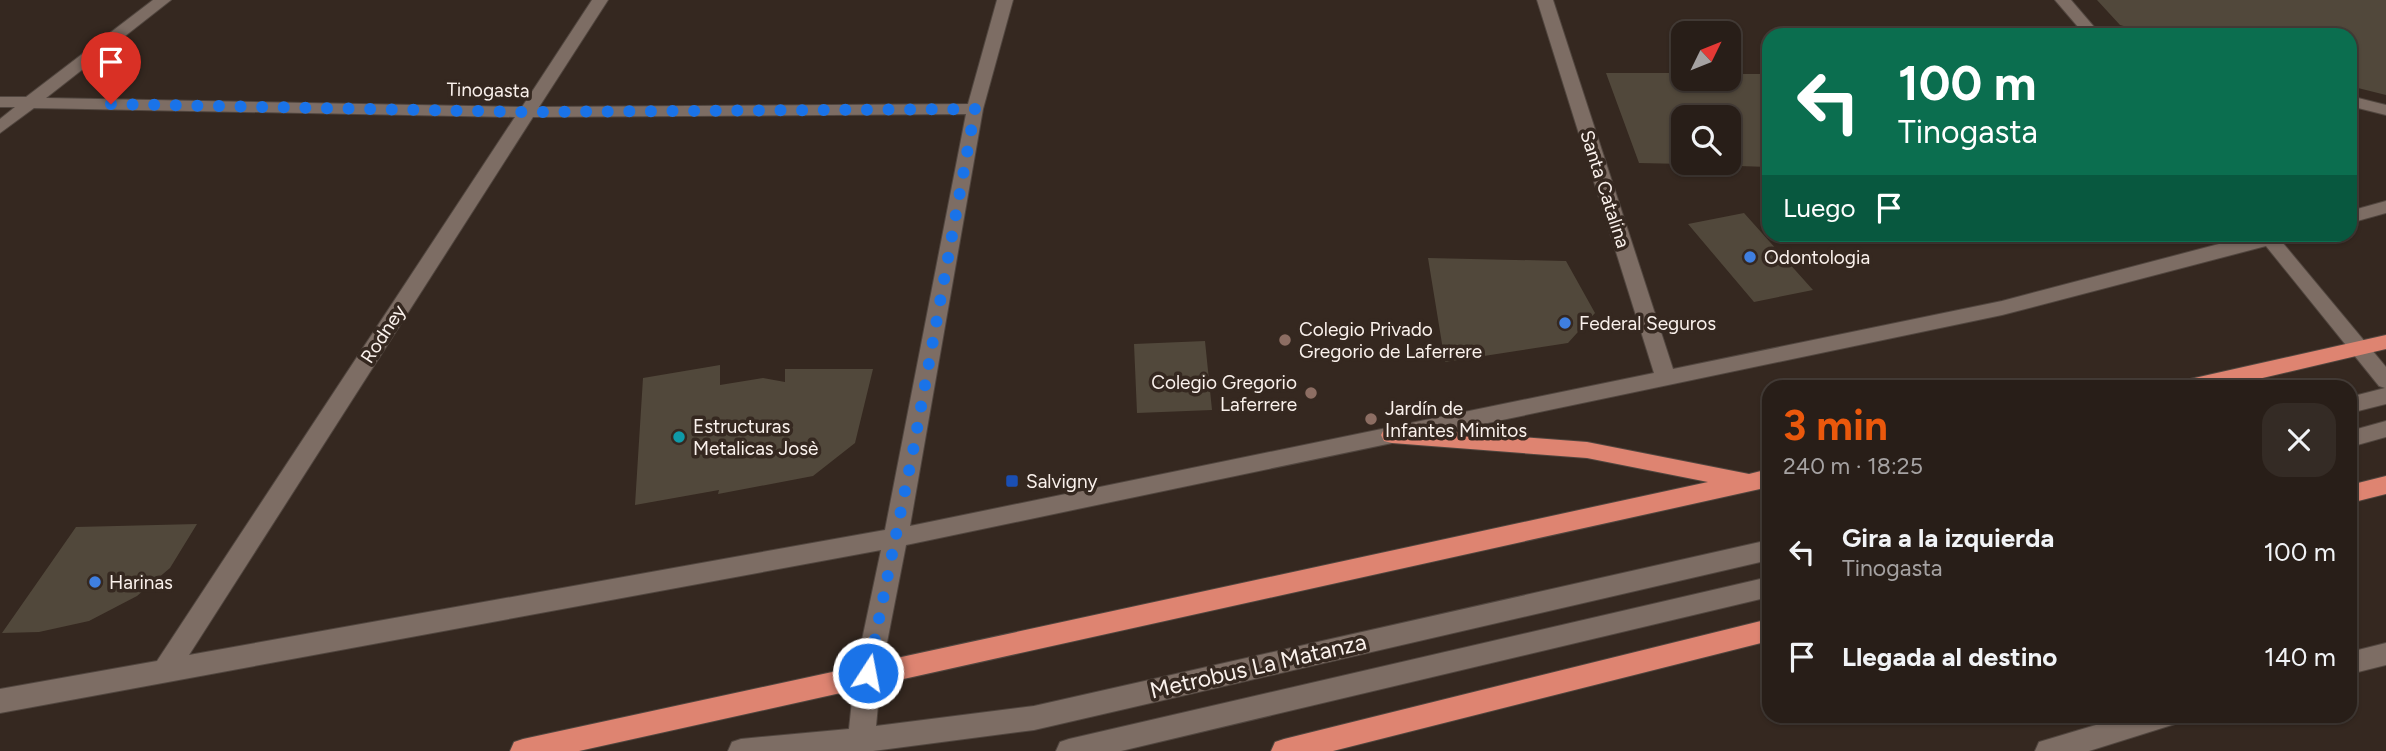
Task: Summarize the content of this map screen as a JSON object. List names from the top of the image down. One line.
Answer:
{"streets":{"street":["Tinogasta","Santa Catalina","Rodney","Metrobus La Matanza"]},"crossings":[["Tinogasta","Rodney"]],"places":{"other":["Odontologia","Federal Seguros","Colegio Privado Gregorio de Laferrere","Colegio Gregorio Laferrere","Jardín de Infantes Mimitos","Estructuras Metalicas Josè","Harinas"],"transit":["Salvigny"]},"north":"top right","page":{"turn":["100 m","Tinogasta"],"then":"Luego","heading":["3 min","240 m · 18:25"],"list":[{"name":"Gira a la izquierda","note":"Tinogasta","value":"100 m"},{"name":"Llegada al destino","value":"140 m"}]}}
